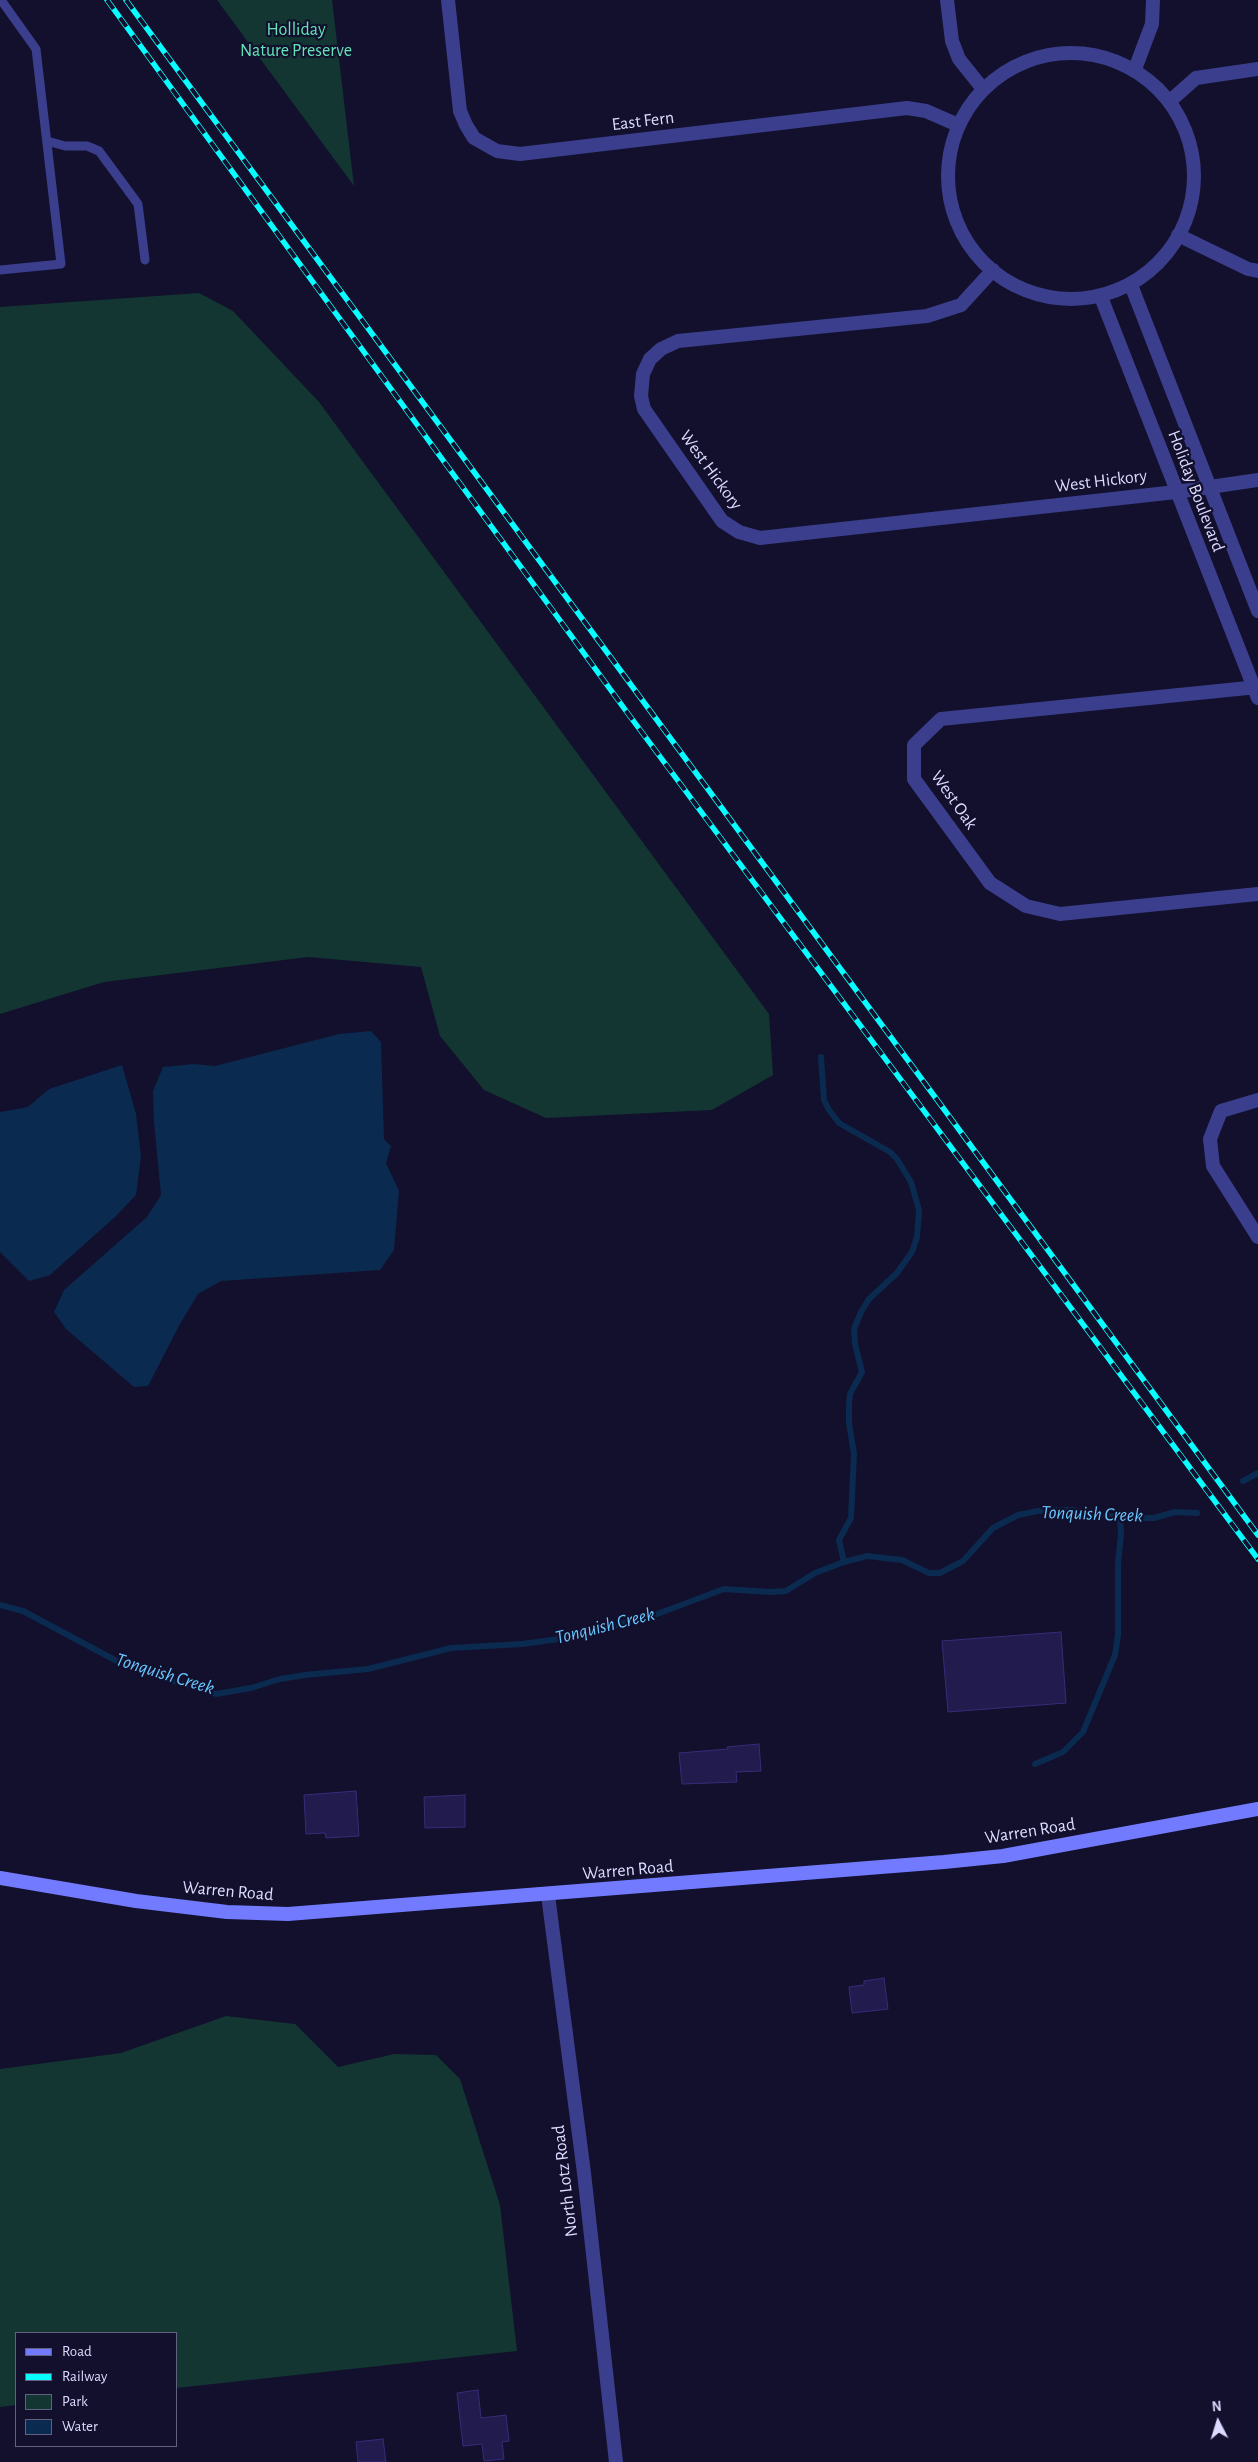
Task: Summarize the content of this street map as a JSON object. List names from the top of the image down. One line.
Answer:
{"streets":{"main road":["Warren Road"],"street":["East Fern","West Hickory","Holiday Boulevard","West Oak","North Lotz Road"]},"crossings":[["West Hickory","Holiday Boulevard"],["Holiday Boulevard","West Oak"],["Warren Road","North Lotz Road"]],"water":["Tonquish Creek"],"parks":["Holliday Nature Preserve"],"legend":["Road","Railway","Park","Water"],"north":"top"}
